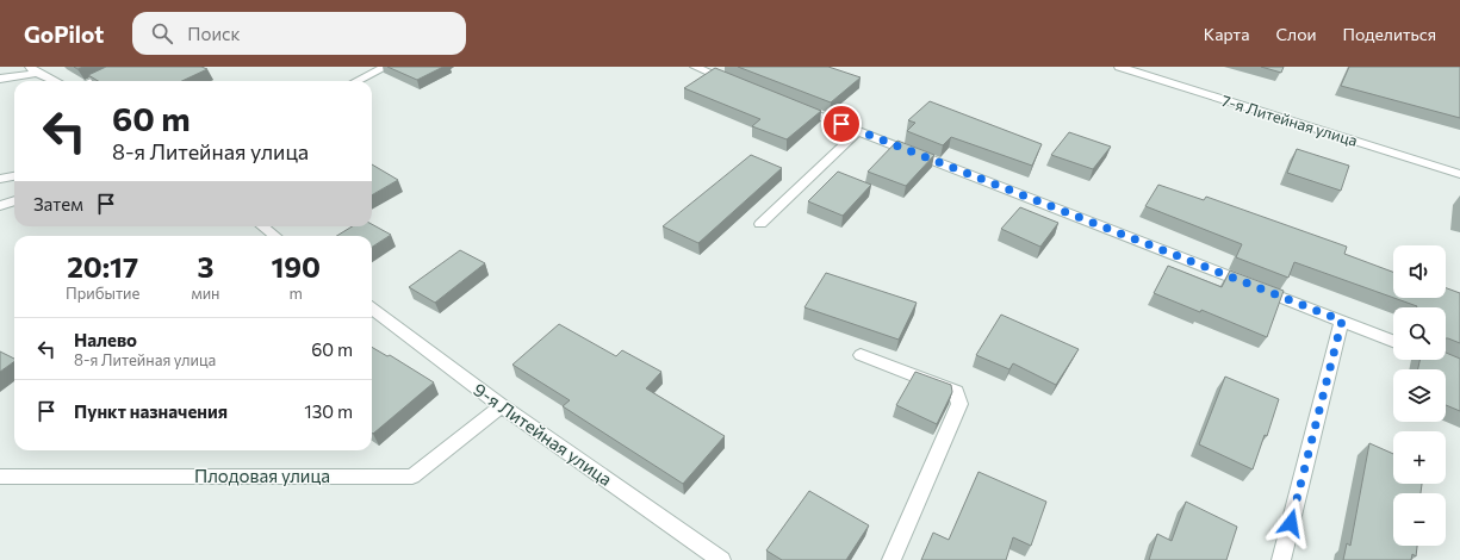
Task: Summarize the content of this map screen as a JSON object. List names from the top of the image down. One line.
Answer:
{"streets":{"street":["7-я Литейная улица","9-я Литейная улица","Плодовая улица"]},"crossings":[["9-я Литейная улица","Плодовая улица"]],"page":{"header":"GoPilot","search":"Поиск","nav":["Карта","Слои","Поделиться"],"turn":["60 m","8-я Литейная улица"],"then":"Затем","eta":["20:17","Прибытие","3","мин","190","m"],"map_buttons":["+","−"],"list":[{"name":"Налево","note":"8-я Литейная улица","value":"60 m"},{"name":"Пункт назначения","value":"130 m"}]}}
